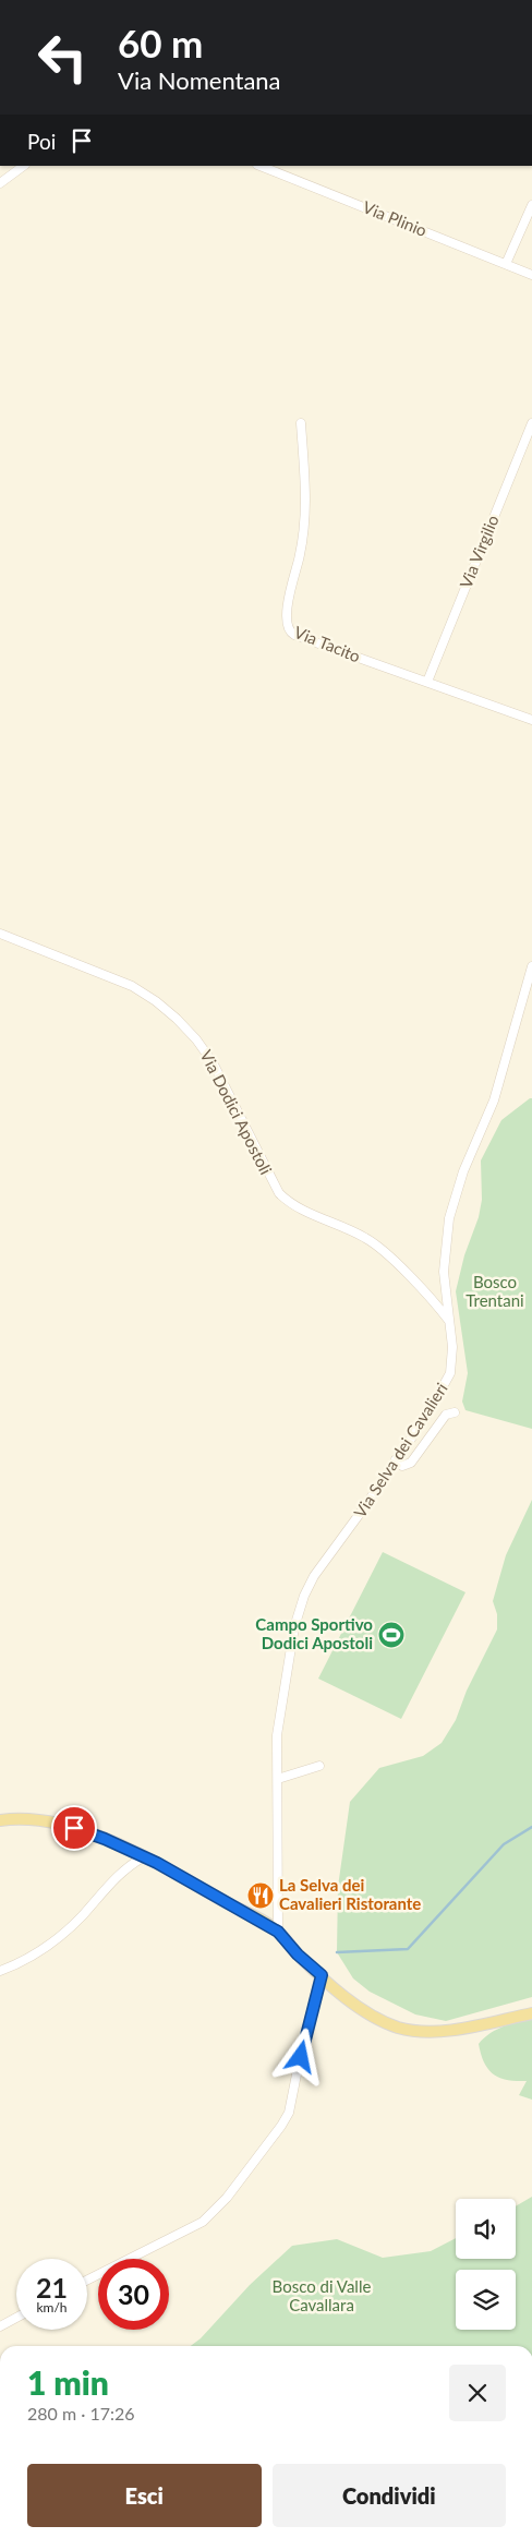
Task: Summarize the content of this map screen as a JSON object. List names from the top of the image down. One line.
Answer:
{"streets":{"street":["Via Plinio","Via Virgilio","Via Tacito","Via Dodici Apostoli","Via Selva dei Cavalieri"]},"crossings":[["Via Virgilio","Via Tacito"],["Via Dodici Apostoli","Via Selva dei Cavalieri"]],"parks":["Bosco Trentani","Bosco di Valle Cavallara"],"places":{"sports":["Campo Sportivo Dodici Apostoli"],"restaurant":["La Selva dei Cavalieri Ristorante"]},"page":{"turn":["60 m","Via Nomentana"],"then":"Poi","speed":"21 km/h","limit":"30","heading":["1 min","280 m · 17:26"],"buttons":["Esci","Condividi"]}}
